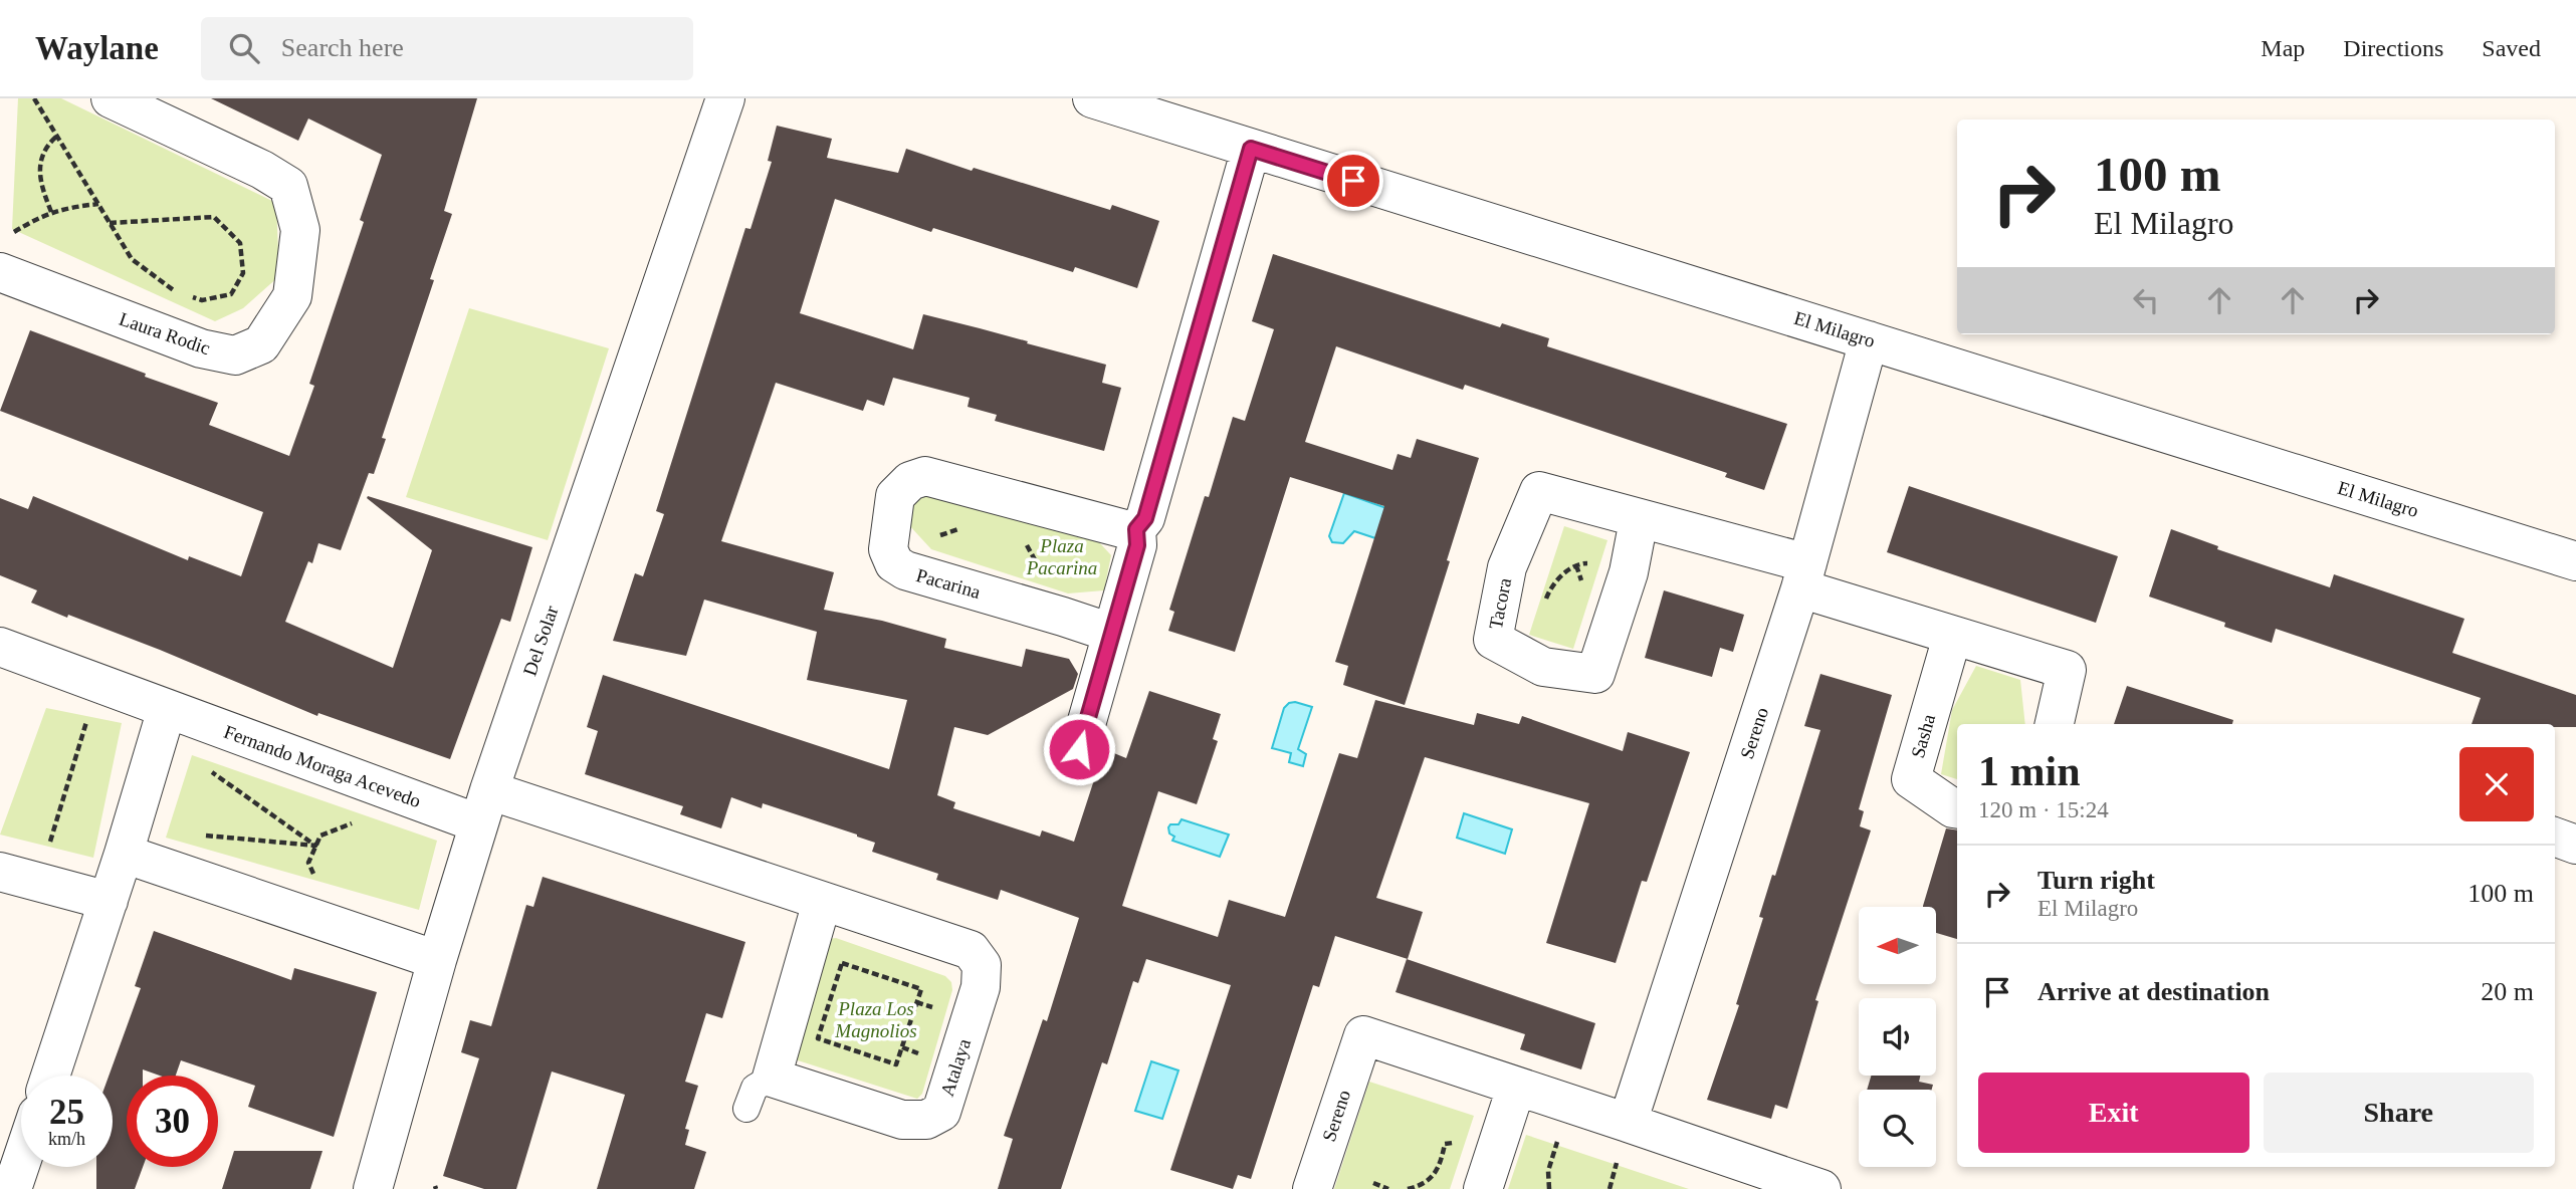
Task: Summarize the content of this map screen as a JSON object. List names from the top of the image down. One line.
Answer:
{"streets":{"street":["El Milagro","Laura Rodic","Pacarina","Tacora","Del Solar","Sereno","Sasha","Fernando Moraga Acevedo","Atalaya"]},"crossings":[["El Milagro","Sereno"],["Tacora","Sereno"],["Del Solar","Fernando Moraga Acevedo"],["Del Solar","Atalaya"],["Fernando Moraga Acevedo","Atalaya"]],"parks":["Plaza Pacarina","Plaza Los Magnolios"],"north":"left","page":{"header":"Waylane","search":"Search here","nav":["Map","Directions","Saved"],"turn":["100 m","El Milagro"],"heading":["1 min","120 m · 15:24"],"list":[{"name":"Turn right","note":"El Milagro","value":"100 m"},{"name":"Arrive at destination","value":"20 m"}],"buttons":["Exit","Share"],"speed":"25 km/h","limit":"30"}}
